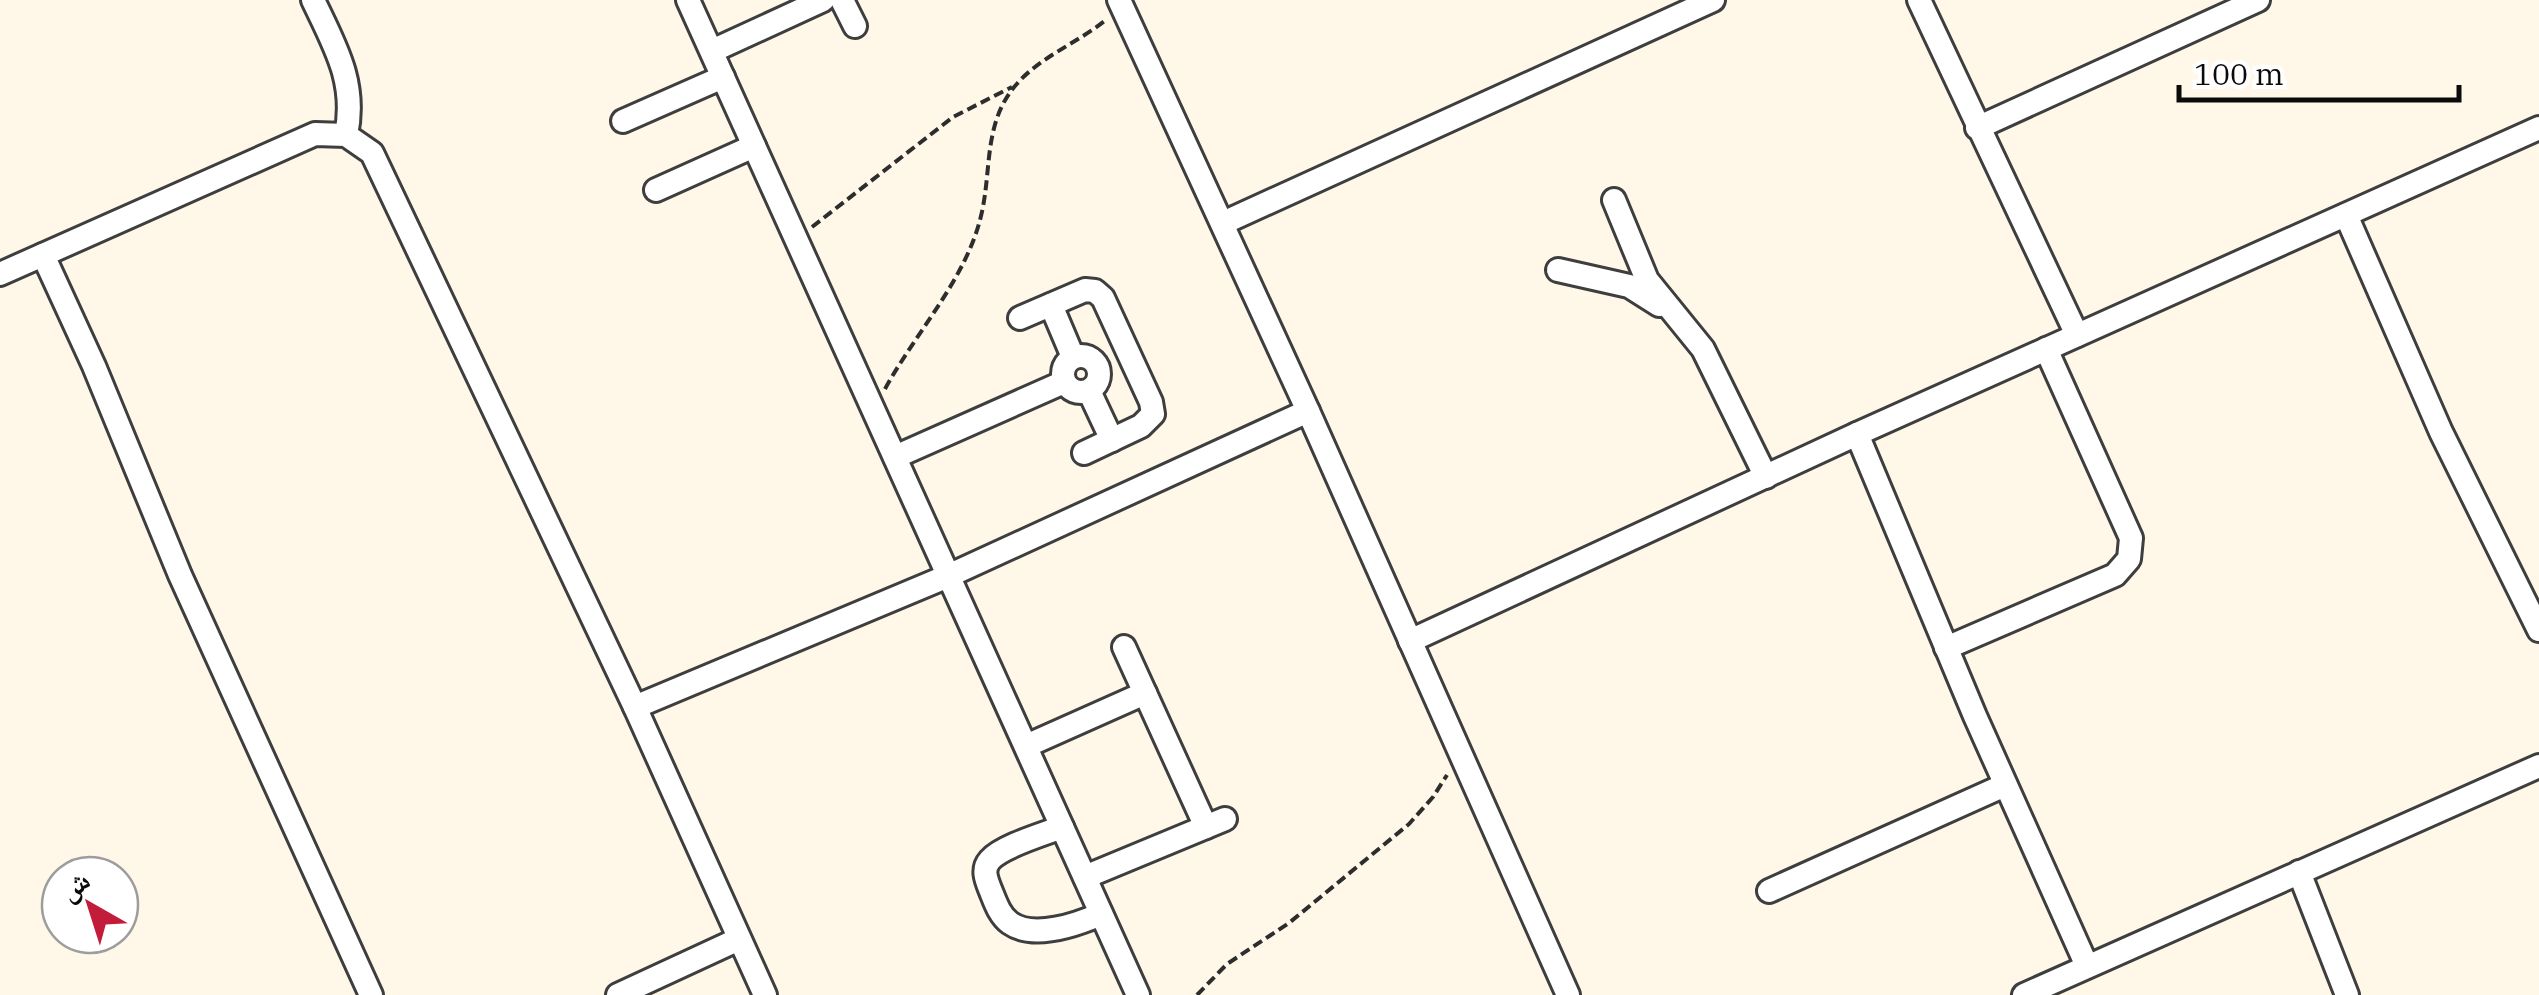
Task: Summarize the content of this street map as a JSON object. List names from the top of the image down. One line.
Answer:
{"scale_bar":"100 m","north":"top left"}
